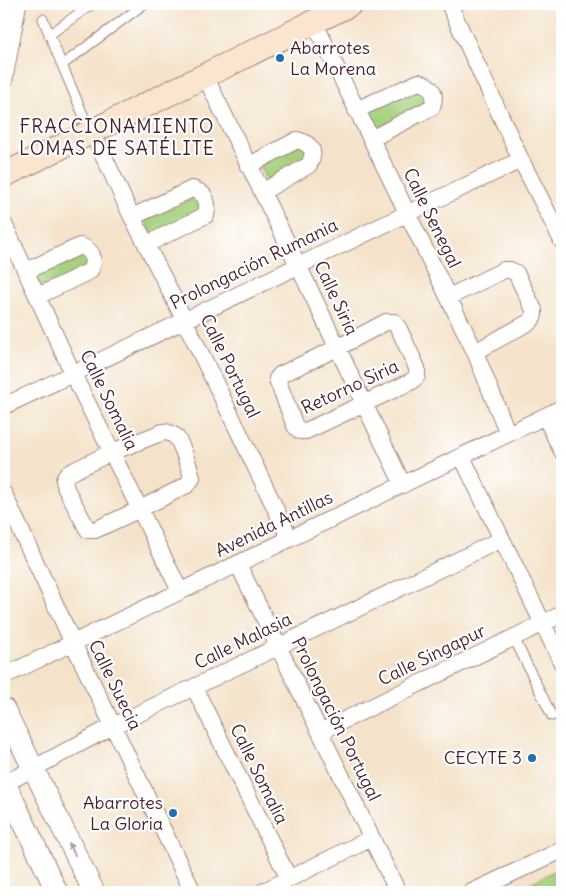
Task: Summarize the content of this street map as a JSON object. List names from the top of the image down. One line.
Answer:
{"streets":{"street":["Calle Senegal","Prolongación Rumania","Calle Siria","Calle Portugal","Retorno Siria","Calle Somalia","Avenida Antillas","Calle Malasia","Calle Singapur","Calle Suecia","Prolongación Portugal"]},"crossings":[["Calle Senegal","Prolongación Rumania"],["Calle Senegal","Avenida Antillas"],["Prolongación Rumania","Calle Siria"],["Prolongación Rumania","Calle Portugal"],["Prolongación Rumania","Calle Somalia"],["Calle Siria","Retorno Siria"],["Calle Siria","Avenida Antillas"],["Calle Portugal","Avenida Antillas"],["Calle Somalia","Avenida Antillas"],["Calle Somalia","Calle Malasia"],["Avenida Antillas","Calle Suecia"],["Avenida Antillas","Prolongación Portugal"],["Calle Malasia","Calle Suecia"],["Calle Malasia","Prolongación Portugal"],["Calle Singapur","Prolongación Portugal"]],"districts":["FRACCIONAMIENTO LOMAS DE SATÉLITE"],"places":["Abarrotes La Morena","CECYTE 3","Abarrotes La Gloria"]}
